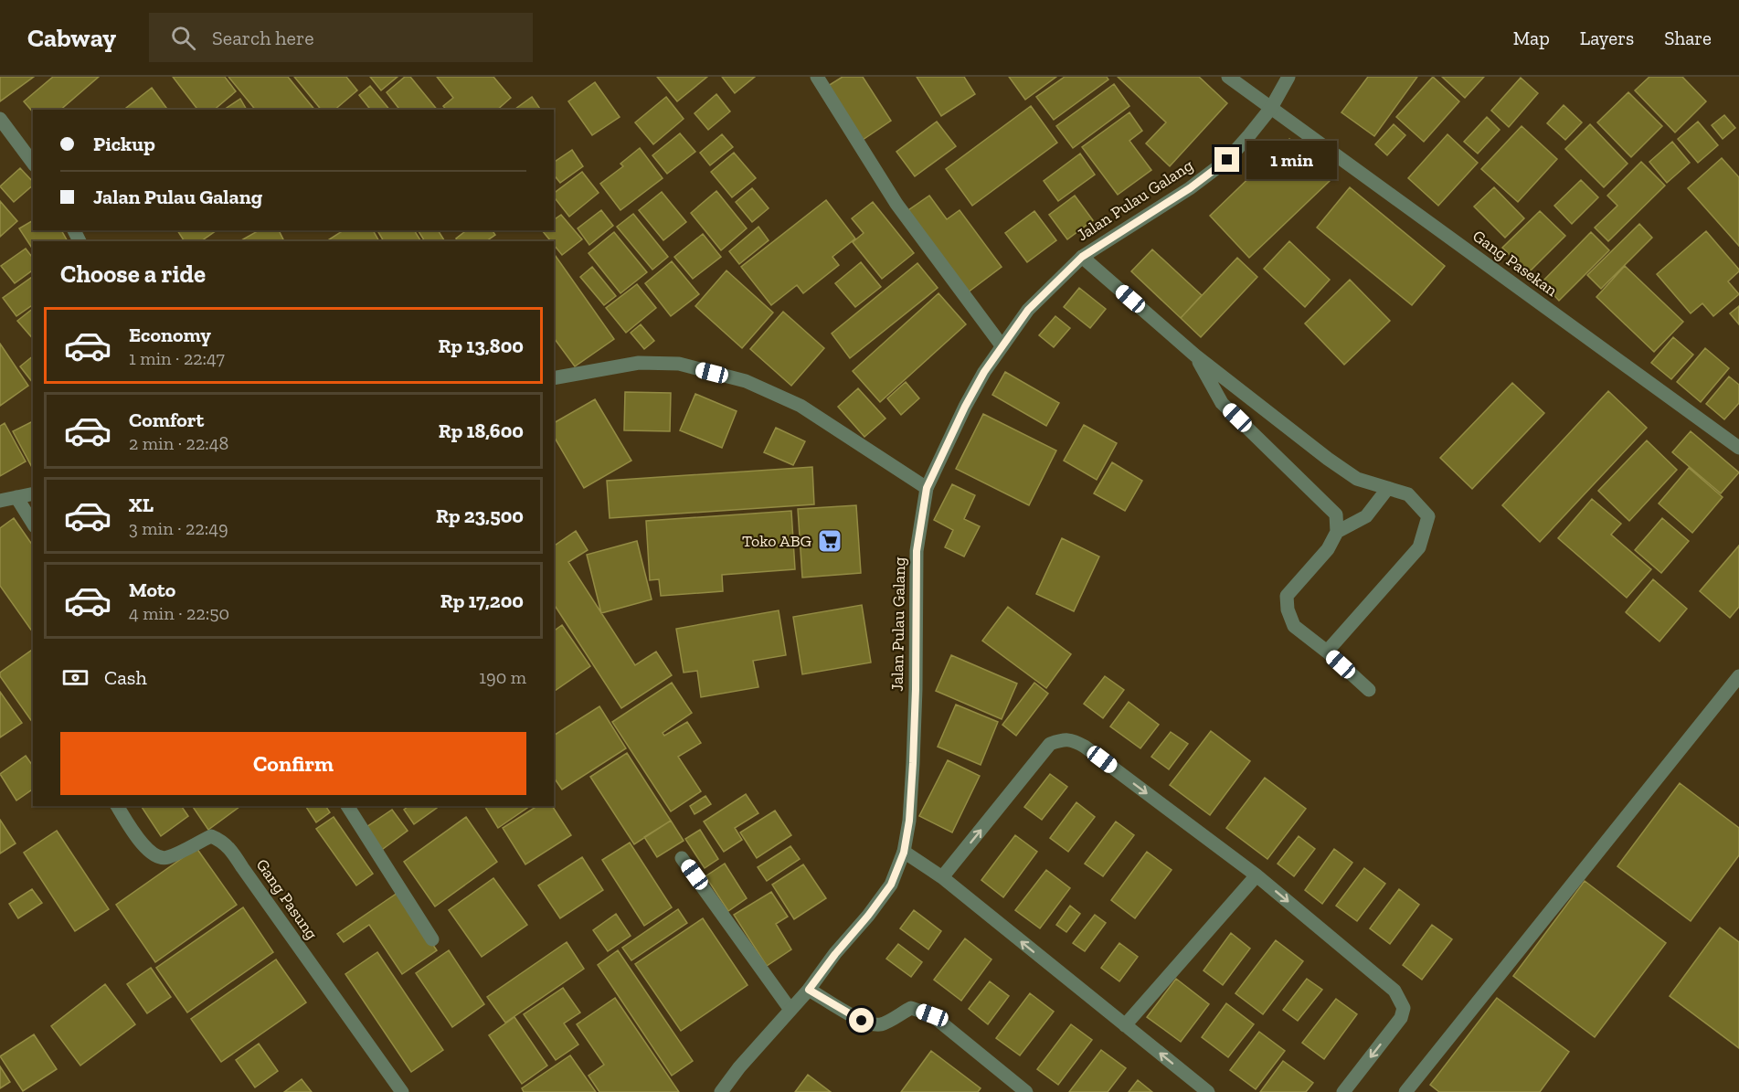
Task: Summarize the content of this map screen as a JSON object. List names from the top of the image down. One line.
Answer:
{"streets":{"street":["Jalan Pulau Galang","Gang Pasekan","Gang Pasung"]},"crossings":[["Jalan Pulau Galang","Gang Pasekan"]],"places":{"supermarket":["Toko ABG"]},"page":{"header":"Cabway","search":"Search here","nav":["Map","Layers","Share"],"banner":["Pickup","Jalan Pulau Galang"],"bubble":"1 min","heading":"Choose a ride","list":[{"name":"Economy","note":"1 min · 22:47","value":"Rp 13,800"},{"name":"Comfort","note":"2 min · 22:48","value":"Rp 18,600"},{"name":"XL","note":"3 min · 22:49","value":"Rp 23,500"},{"name":"Moto","note":"4 min · 22:50","value":"Rp 17,200"}],"pay":["Cash","190 m"],"buttons":"Confirm"}}
